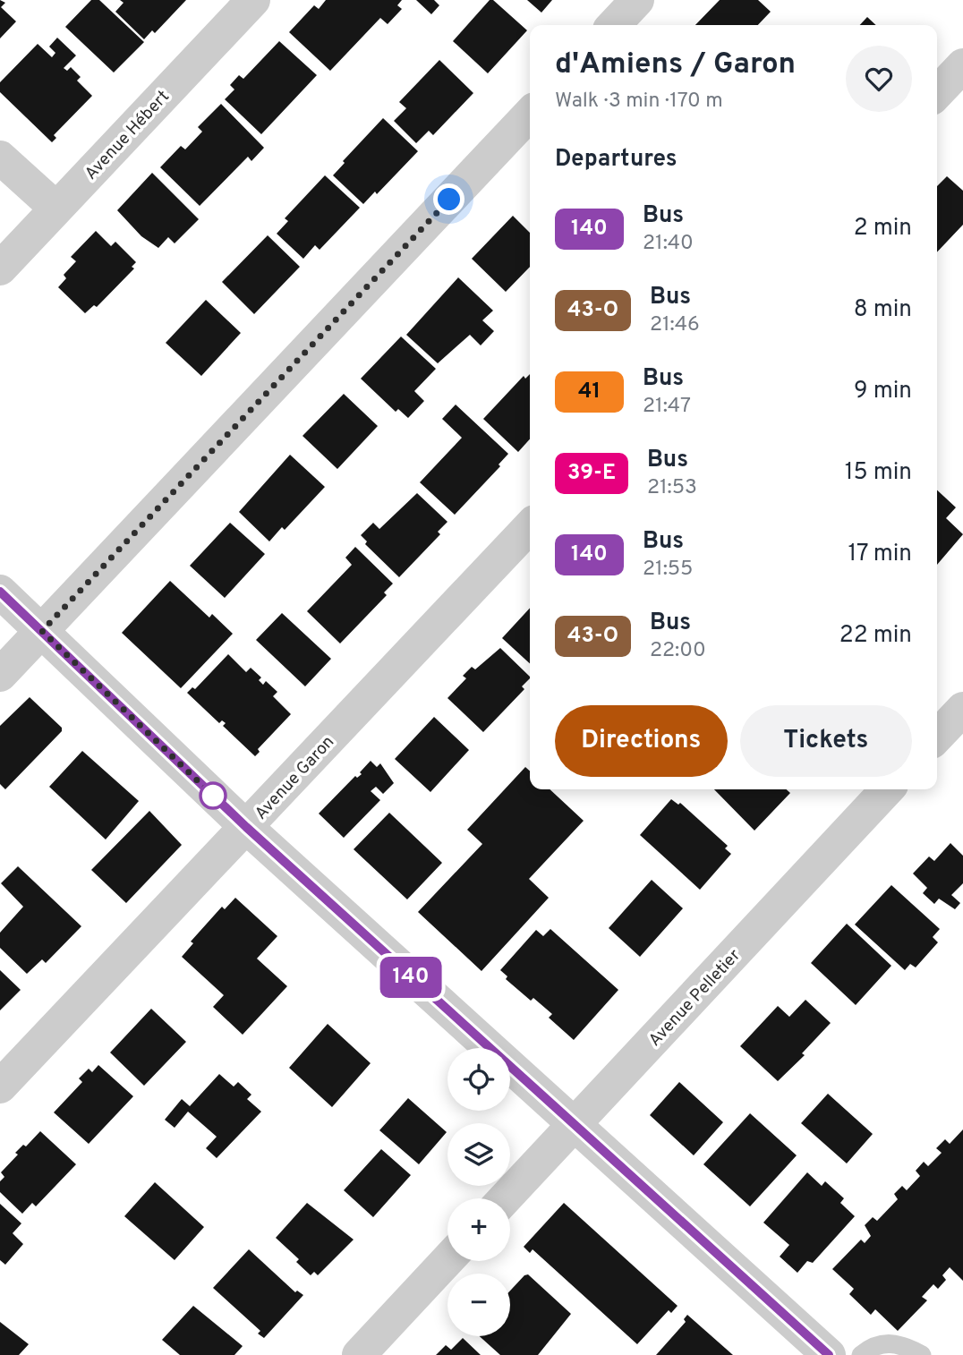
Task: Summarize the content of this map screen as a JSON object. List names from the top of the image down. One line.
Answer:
{"streets":{"street":["Avenue Hébert","Avenue Garon","Avenue Pelletier"]},"lines":["bus line 140"],"page":{"on_map":"140","heading":[["d'Amiens / Garon","Walk · 3 min · 170 m"],"Departures"],"list":[{"mark":"140","name":"Bus","note":"21:40","value":"2 min"},{"mark":"43-O","name":"Bus","note":"21:46","value":"8 min"},{"mark":"41","name":"Bus","note":"21:47","value":"9 min"},{"mark":"39-E","name":"Bus","note":"21:53","value":"15 min"},{"mark":"140","name":"Bus","note":"21:55","value":"17 min"},{"mark":"43-O","name":"Bus","note":"22:00","value":"22 min"}],"buttons":["Directions","Tickets"],"map_buttons":["+","−"]}}
